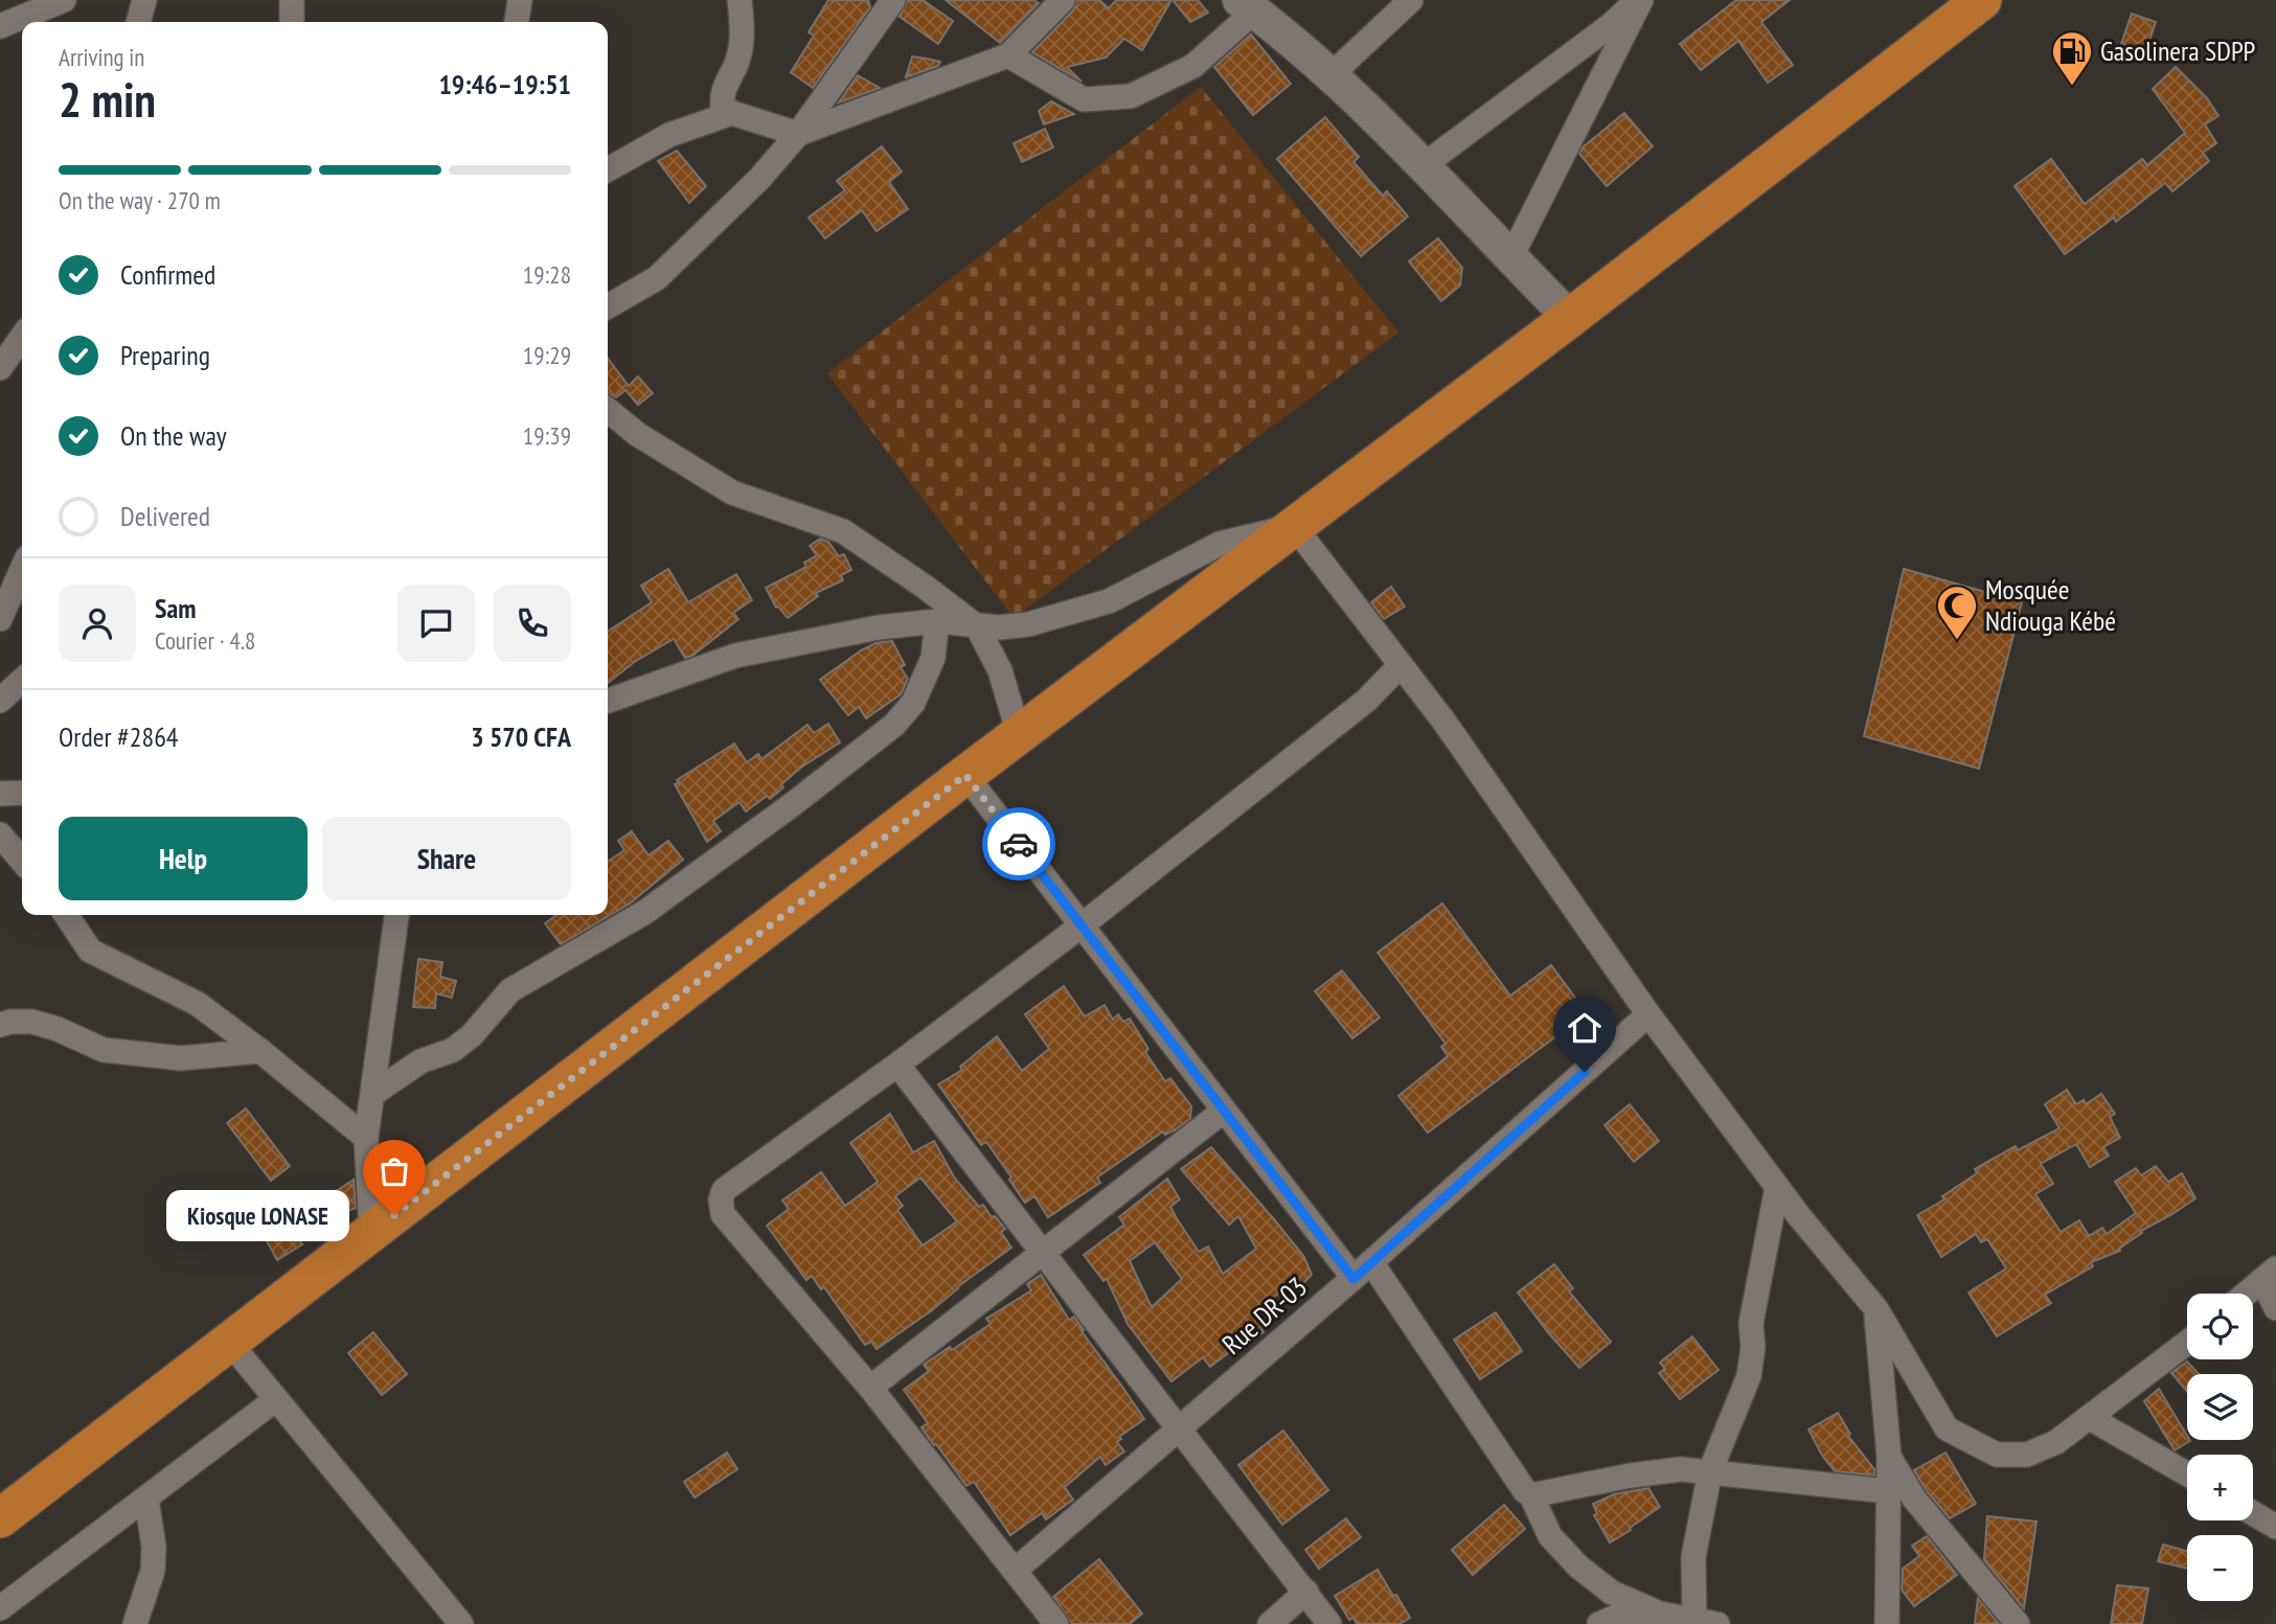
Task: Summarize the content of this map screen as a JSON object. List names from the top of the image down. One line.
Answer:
{"streets":{"street":["Rue DR-03"]},"places":{"fuel station":["Gasolinera SDPP"],"mosque":["Mosquée Ndiouga Kébé"],"other":["Kiosque LONASE"]},"page":{"heading":["2 min","Arriving in","19:46–19:51"],"panel":["Sam","Courier · 4.8","Order #2864","3 570 CFA"],"bar":"On the way · 270 m","list":[["Confirmed","19:28"],["Preparing","19:29"],["On the way","19:39"],"Delivered"],"buttons":["Help","Share"],"bubble":"Kiosque LONASE","map_buttons":["+","−"]}}
